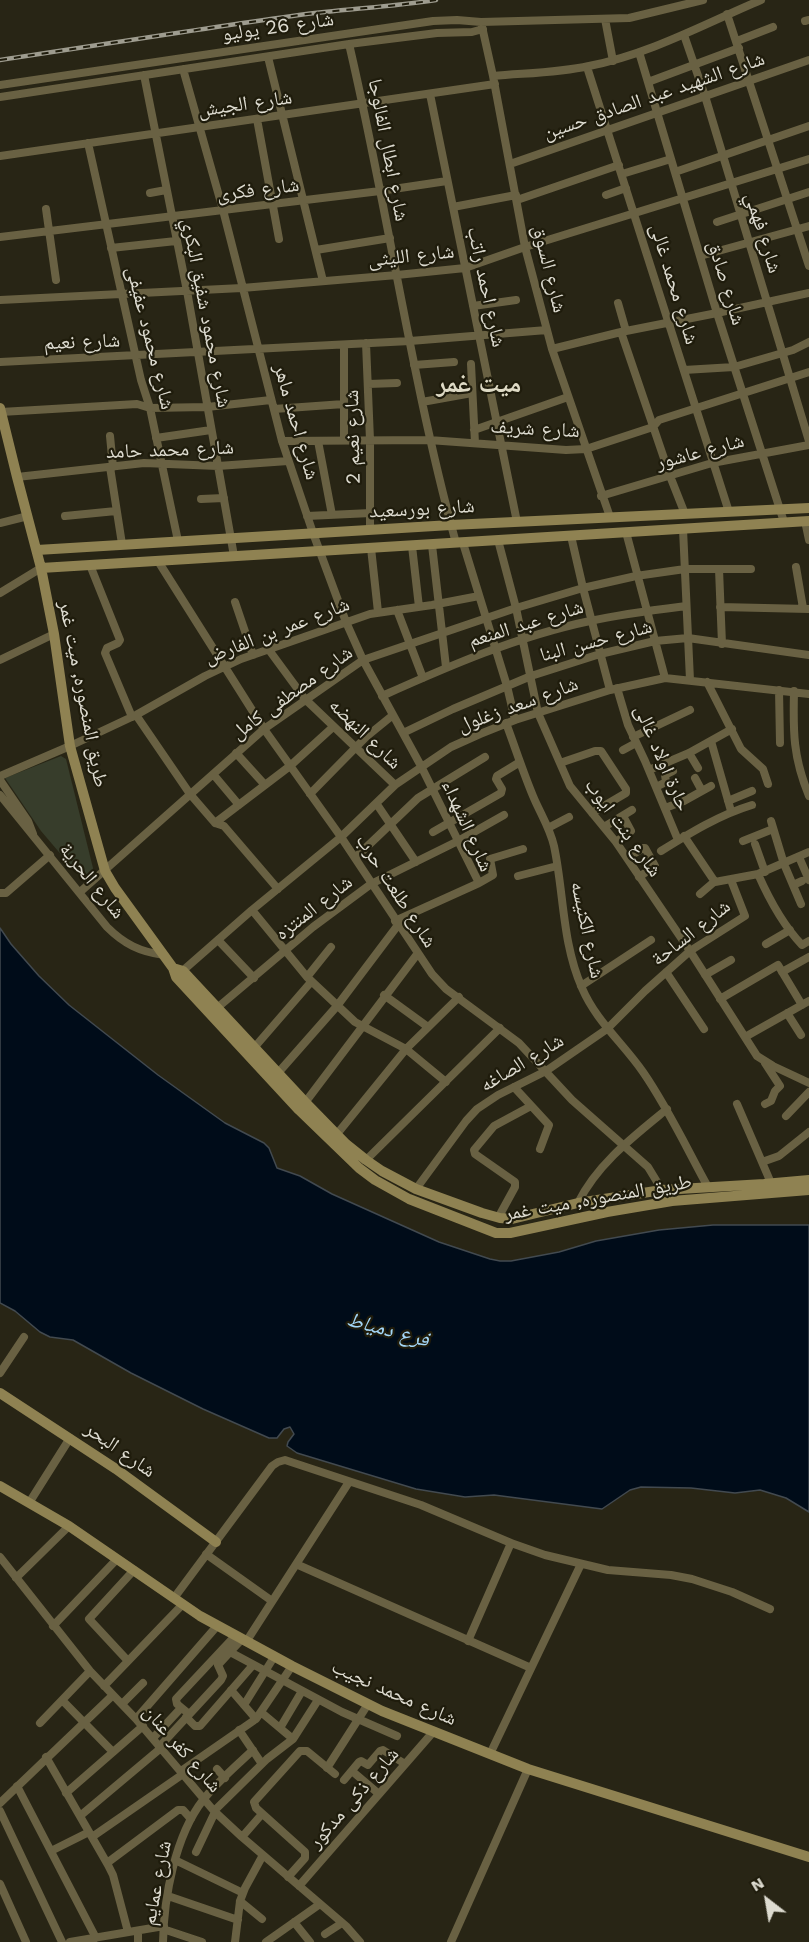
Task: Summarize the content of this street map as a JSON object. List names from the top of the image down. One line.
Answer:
{"streets":{"street":["شارع 26 يوليو","شارع الشهيد عبد الصادق حسين","شارع الجيش","شارع ابطال الفالوجا","شارع فكرى","شارع فهمي","شارع الليثى","شارع السوق","شارع صادق","شارع محمد غالى","شارع احمد راتب","شارع محمود شفيق البكري","شارع محمود عفيفى","شارع نعيم","شارع احمد ماهر","شارع شريف","شارع نعيم 2","شارع محمد حامد","شارع عاشور","شارع بورسعيد","شارع عبد المنعم","شارع عمر بن الفارض","شارع حسن البنا","شارع مصطفى كامل","طريق المنصوره, ميت غمر","شارع سعد زغلول","شارع النهضه","حارة اولاد غالى","شارع الشهداء","شارع بنت ايوب","شارع الحرية","شارع طلعت حرب","شارع المنتزه","شارع الكنيسه","شارع الساحة","شارع الصاغه","شارع البحر","شارع محمد نجيب","شارع كفر عنان","شارع ذكى مدكور","شارع عمايم"]},"crossings":[["شارع 26 يوليو","شارع ابطال الفالوجا"],["شارع 26 يوليو","شارع السوق"],["شارع 26 يوليو","شارع محمود شفيق البكري"],["شارع 26 يوليو","شارع احمد ماهر"],["شارع الشهيد عبد الصادق حسين","شارع فهمي"],["شارع الشهيد عبد الصادق حسين","شارع السوق"],["شارع الشهيد عبد الصادق حسين","شارع صادق"],["شارع الشهيد عبد الصادق حسين","شارع محمد غالى"],["شارع الجيش","شارع ابطال الفالوجا"],["شارع الجيش","شارع السوق"],["شارع الجيش","شارع احمد راتب"],["شارع الجيش","شارع محمود شفيق البكري"],["شارع الجيش","شارع محمود عفيفى"],["شارع الجيش","شارع احمد ماهر"],["شارع ابطال الفالوجا","شارع فكرى"],["شارع ابطال الفالوجا","شارع الليثى"],["شارع ابطال الفالوجا","شارع نعيم"],["شارع ابطال الفالوجا","شارع شريف"],["شارع ابطال الفالوجا","شارع بورسعيد"],["شارع ابطال الفالوجا","شارع عبد المنعم"],["شارع ابطال الفالوجا","شارع عمر بن الفارض"],["شارع ابطال الفالوجا","شارع حسن البنا"],["شارع ابطال الفالوجا","شارع مصطفى كامل"],["شارع ابطال الفالوجا","شارع سعد زغلول"],["شارع فكرى","شارع احمد راتب"],["شارع فكرى","شارع محمود شفيق البكري"],["شارع فكرى","شارع محمود عفيفى"],["شارع فكرى","شارع احمد ماهر"],["شارع فهمي","شارع الليثى"],["شارع فهمي","شارع شريف"],["شارع فهمي","شارع عاشور"],["شارع الليثى","شارع السوق"],["شارع الليثى","شارع صادق"],["شارع الليثى","شارع محمد غالى"],["شارع الليثى","شارع احمد راتب"],["شارع الليثى","شارع محمود شفيق البكري"],["شارع الليثى","شارع محمود عفيفى"],["شارع الليثى","شارع احمد ماهر"],["شارع السوق","شارع نعيم"],["شارع السوق","شارع شريف"],["شارع السوق","شارع عاشور"],["شارع السوق","شارع بورسعيد"],["شارع صادق","شارع شريف"],["شارع صادق","شارع عاشور"],["شارع صادق","شارع بورسعيد"],["شارع محمد غالى","شارع شريف"],["شارع محمد غالى","شارع عاشور"],["شارع محمد غالى","شارع بورسعيد"],["شارع احمد راتب","شارع نعيم"],["شارع احمد راتب","شارع شريف"],["شارع احمد راتب","شارع بورسعيد"],["شارع محمود شفيق البكري","شارع نعيم"],["شارع محمود شفيق البكري","شارع محمد حامد"],["شارع محمود شفيق البكري","شارع بورسعيد"],["شارع محمود عفيفى","شارع نعيم"],["شارع محمود عفيفى","شارع محمد حامد"],["شارع محمود عفيفى","شارع بورسعيد"],["شارع نعيم","شارع احمد ماهر"],["شارع نعيم","شارع نعيم 2"],["شارع احمد ماهر","شارع شريف"],["شارع احمد ماهر","شارع محمد حامد"],["شارع احمد ماهر","شارع بورسعيد"],["شارع احمد ماهر","شارع عبد المنعم"],["شارع احمد ماهر","شارع عمر بن الفارض"],["شارع احمد ماهر","شارع حسن البنا"],["شارع احمد ماهر","شارع مصطفى كامل"],["شارع احمد ماهر","شارع سعد زغلول"],["شارع احمد ماهر","شارع الشهداء"],["شارع شريف","شارع نعيم 2"],["شارع نعيم 2","شارع بورسعيد"],["شارع محمد حامد","طريق المنصوره, ميت غمر"],["شارع بورسعيد","طريق المنصوره, ميت غمر"],["شارع بورسعيد","حارة اولاد غالى"],["شارع بورسعيد","شارع بنت ايوب"],["شارع بورسعيد","شارع طلعت حرب"],["شارع عبد المنعم","حارة اولاد غالى"],["شارع عبد المنعم","شارع بنت ايوب"],["شارع عمر بن الفارض","طريق المنصوره, ميت غمر"],["شارع عمر بن الفارض","شارع النهضه"],["شارع عمر بن الفارض","شارع الحرية"],["شارع عمر بن الفارض","شارع طلعت حرب"],["شارع حسن البنا","حارة اولاد غالى"],["شارع حسن البنا","شارع بنت ايوب"],["شارع مصطفى كامل","طريق المنصوره, ميت غمر"],["شارع مصطفى كامل","شارع النهضه"],["شارع مصطفى كامل","حارة اولاد غالى"],["شارع مصطفى كامل","شارع بنت ايوب"],["شارع مصطفى كامل","شارع الحرية"],["شارع مصطفى كامل","شارع طلعت حرب"],["طريق المنصوره, ميت غمر","شارع سعد زغلول"],["طريق المنصوره, ميت غمر","شارع الحرية"],["طريق المنصوره, ميت غمر","شارع طلعت حرب"],["طريق المنصوره, ميت غمر","شارع المنتزه"],["طريق المنصوره, ميت غمر","شارع الكنيسه"],["طريق المنصوره, ميت غمر","شارع الصاغه"],["شارع سعد زغلول","شارع النهضه"],["شارع سعد زغلول","حارة اولاد غالى"],["شارع سعد زغلول","شارع الشهداء"],["شارع سعد زغلول","شارع بنت ايوب"],["شارع سعد زغلول","شارع طلعت حرب"],["شارع سعد زغلول","شارع الكنيسه"],["شارع الشهداء","شارع طلعت حرب"],["شارع الشهداء","شارع المنتزه"],["شارع بنت ايوب","شارع الساحة"],["شارع طلعت حرب","شارع المنتزه"],["شارع طلعت حرب","شارع الصاغه"],["شارع الكنيسه","شارع الساحة"],["شارع الكنيسه","شارع الصاغه"],["شارع الساحة","شارع الصاغه"],["شارع محمد نجيب","شارع ذكى مدكور"],["شارع كفر عنان","شارع ذكى مدكور"],["شارع كفر عنان","شارع عمايم"]],"districts":["ميت غمر"],"water":["فرع دمياط"],"north":"top left"}
